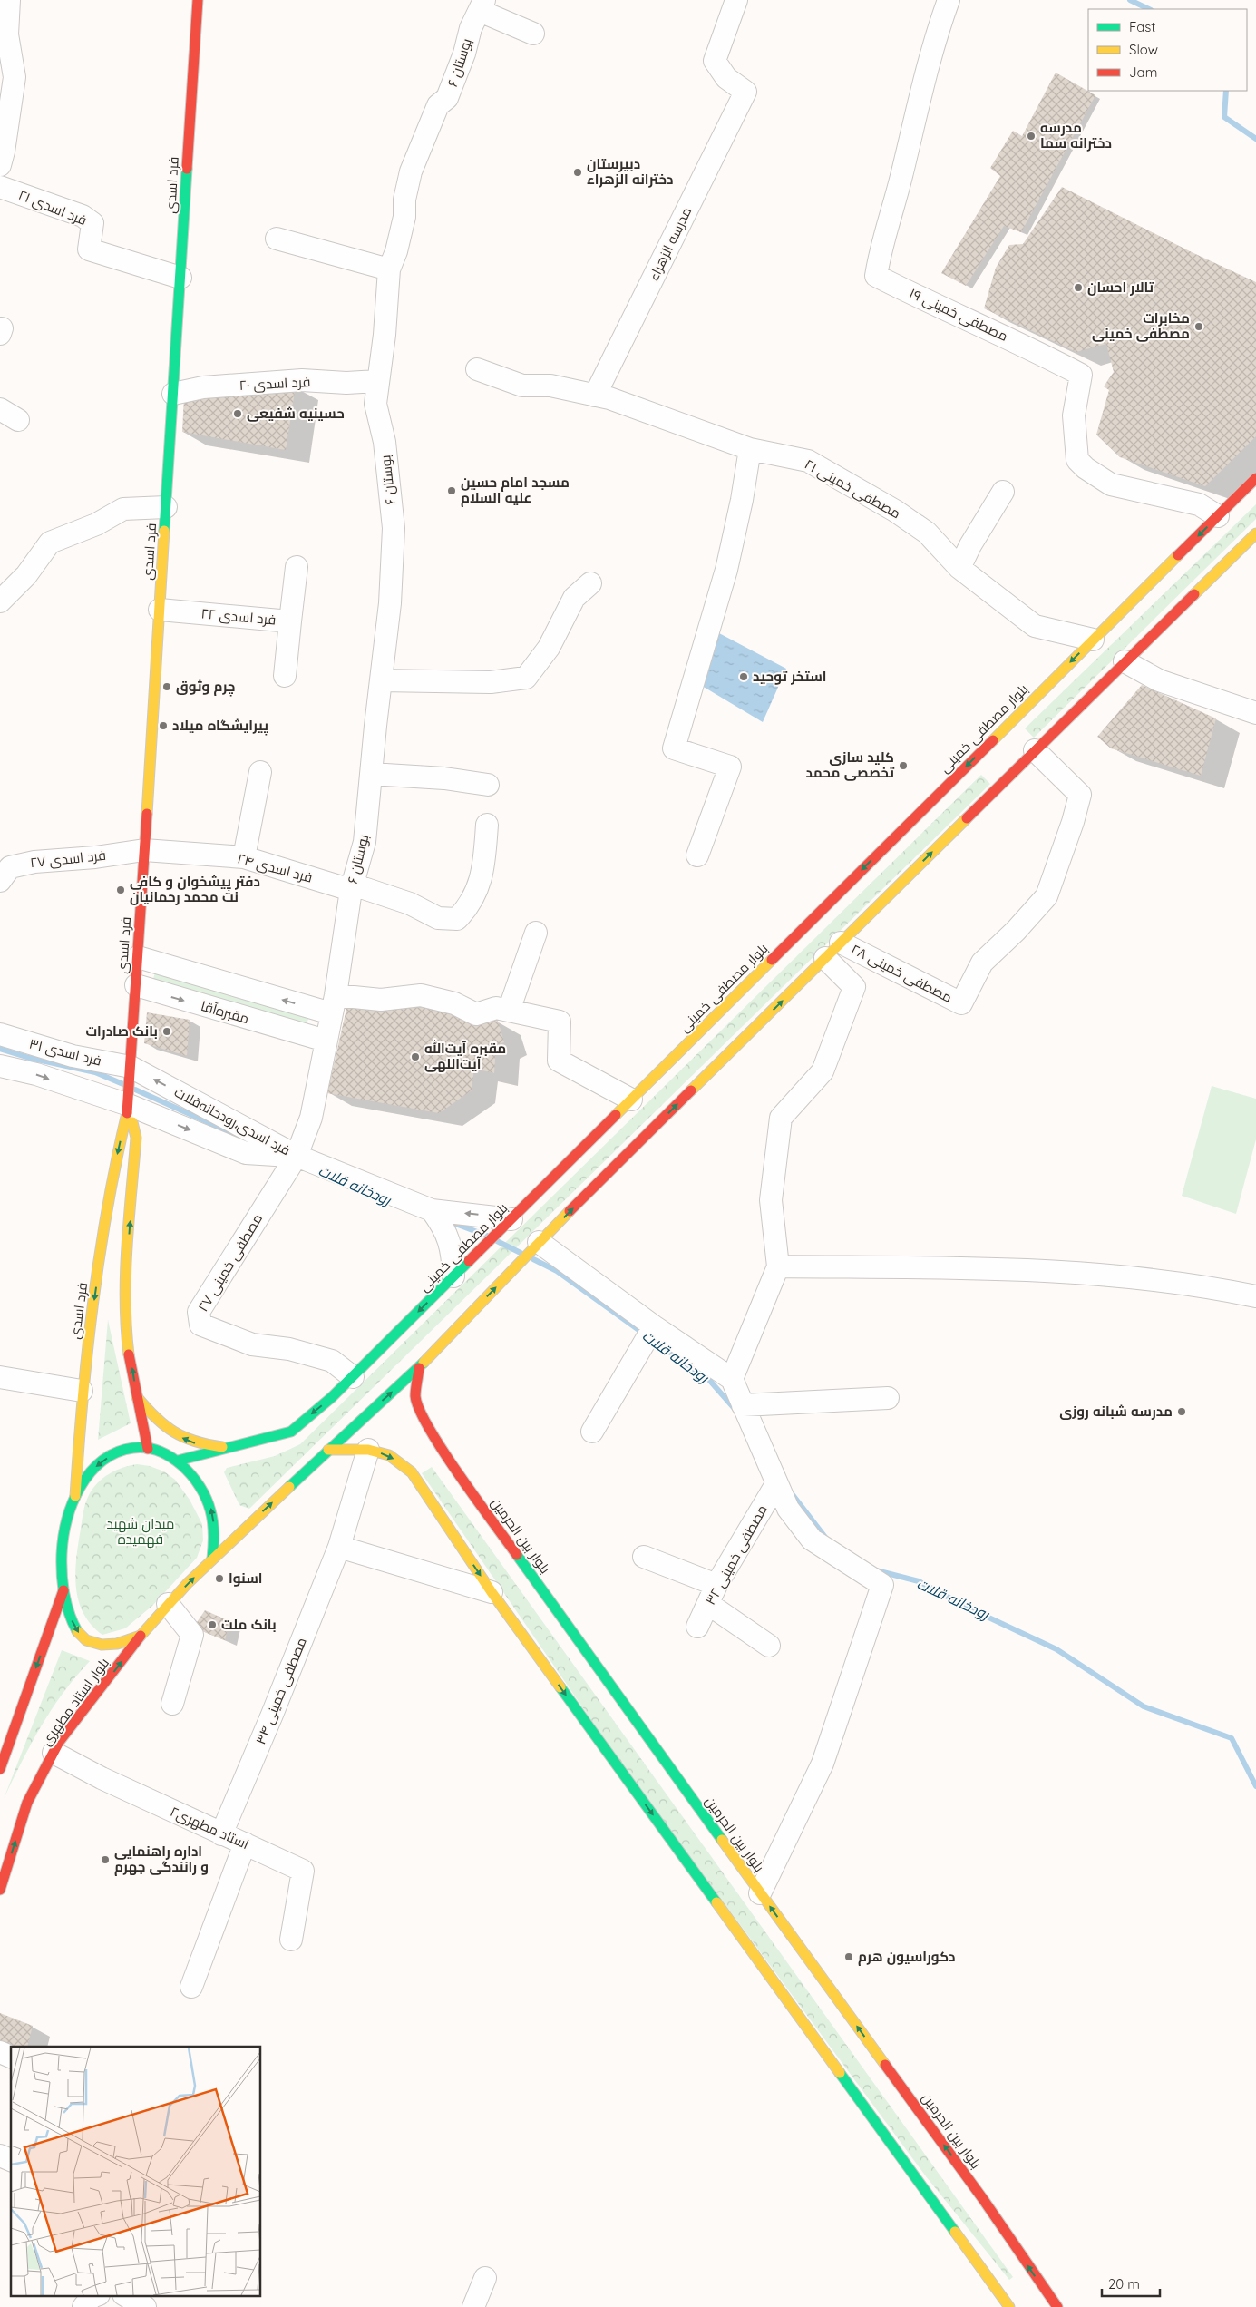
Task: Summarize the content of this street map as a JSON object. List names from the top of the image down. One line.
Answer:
{"streets":{"main road":["فرد اسدی","بلوار مصطفی خمینی","بلوار بین الحرمین","بلوار استاد مطهری"],"street":["بوستان ۶","فرد اسدی ۲۱","مدرسه الزهراء","مصطفی خمینی ۱۹","فرد اسدی ۲۰","مصطفی خمینی ۲۱","فرد اسدی ۲۲","فرد اسدی ۲۷","فرد اسدی ۲۴","مصطفی خمینی ۲۸","مقبره‌آقا","فرد اسدی ۳۱","فرد اسدی،رودخانه‌قلات","مصطفی خمینی ۲۷","مصطفی خمینی ۳۲","مصطفی خمینی ۳۴","استاد مطهری۲"]},"crossings":[["بوستان ۶","فرد اسدی ۲۰"],["بوستان ۶","فرد اسدی ۲۴"],["بوستان ۶","مقبره‌آقا"],["فرد اسدی","فرد اسدی ۲۱"],["فرد اسدی","فرد اسدی ۲۰"],["فرد اسدی","فرد اسدی ۲۲"],["فرد اسدی","فرد اسدی ۲۷"],["فرد اسدی","فرد اسدی ۲۴"],["فرد اسدی","مقبره‌آقا"],["فرد اسدی","فرد اسدی ۳۱"],["فرد اسدی","فرد اسدی،رودخانه‌قلات"],["مدرسه الزهراء","مصطفی خمینی ۲۱"],["مصطفی خمینی ۱۹","بلوار مصطفی خمینی"],["مصطفی خمینی ۲۱","بلوار مصطفی خمینی"],["بلوار مصطفی خمینی","مقبره‌آقا"],["بلوار مصطفی خمینی","مصطفی خمینی ۲۷"],["فرد اسدی ۲۷","فرد اسدی ۲۴"],["فرد اسدی ۳۱","فرد اسدی،رودخانه‌قلات"],["فرد اسدی،رودخانه‌قلات","مصطفی خمینی ۲۷"],["بلوار بین الحرمین","مصطفی خمینی ۳۲"],["مصطفی خمینی ۳۴","استاد مطهری۲"],["بلوار استاد مطهری","استاد مطهری۲"]],"water":["رودخانه قلات"],"parks":["میدان شهید فهمیده"],"places":["مدرسه دخترانه سما","دبیرستان دخترانه الزهراء","تالار احسان","مخابرات مصطفی خمینی","حسینیه شفیعی","مسجد امام حسین علیه السلام","استخر توحید","چرم وثوق","پیرایشگاه میلاد","کلید سازی تخصصی محمد","دفتر پیشخوان و کافی نت محمد رحمانیان","بانک صادرات","مقبره آیت‌الله آیت‌اللهی","مدرسه شبانه روزی","اسنوا","بانک ملت","اداره راهنمایی و رانندگی جهرم","دکوراسیون هرم"],"legend":["Fast","Slow","Jam"],"scale_bar":"20 m"}
